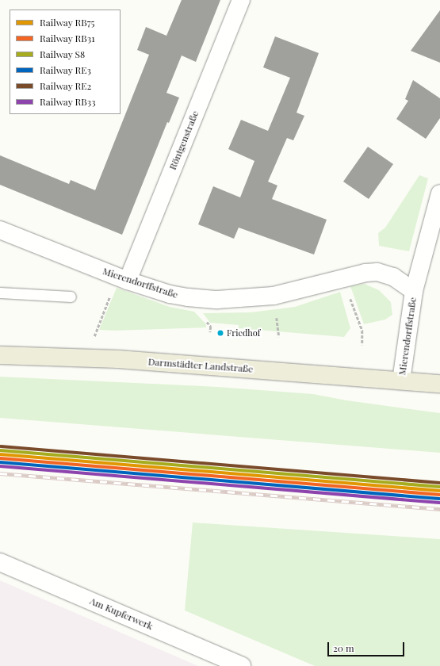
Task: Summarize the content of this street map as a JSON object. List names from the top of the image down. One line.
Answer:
{"streets":{"main road":["Darmstädter Landstraße"],"street":["Röntgenstraße","Mierendorffstraße","Am Kupferwerk"]},"crossings":[["Röntgenstraße","Mierendorffstraße"],["Mierendorffstraße","Darmstädter Landstraße"]],"places":["Friedhof"],"lines":["rail line RE2","rail line S8","rail line RB75","rail line RB31","rail line RE3","rail line RB33"],"legend":["Railway RB75","Railway RB31","Railway S8","Railway RE3","Railway RE2","Railway RB33"],"scale_bar":"20 m"}
